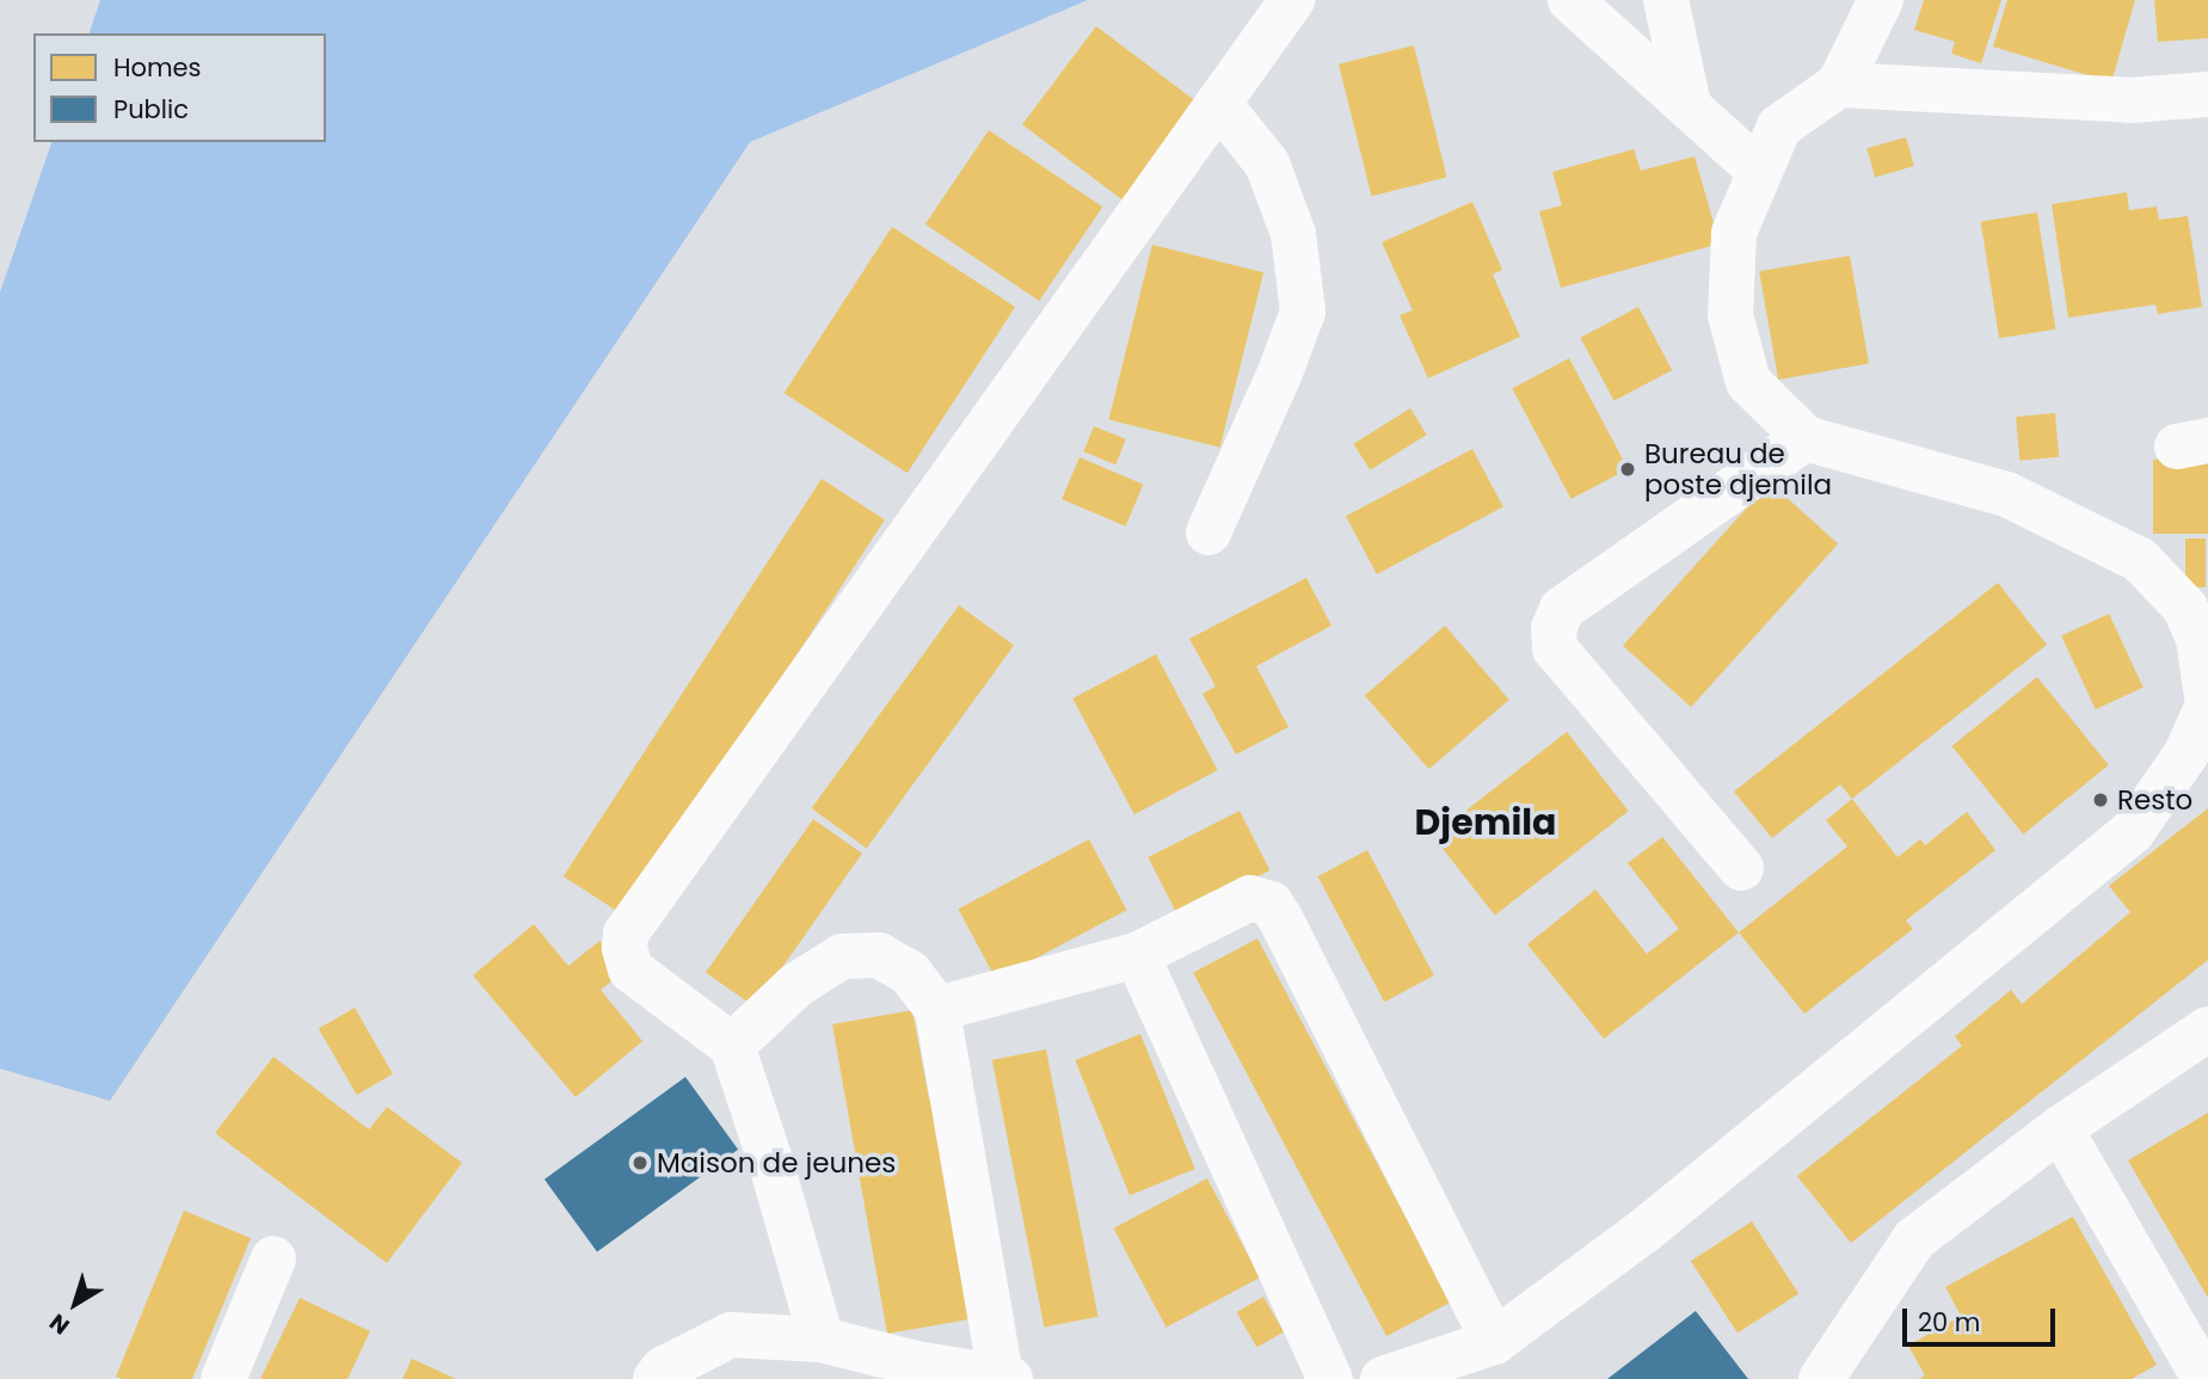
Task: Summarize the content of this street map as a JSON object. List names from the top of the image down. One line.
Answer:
{"districts":["Djemila"],"places":["Bureau de poste djemila","Resto","Maison de jeunes"],"legend":["Homes","Public"],"scale_bar":"20 m","north":"bottom left"}
